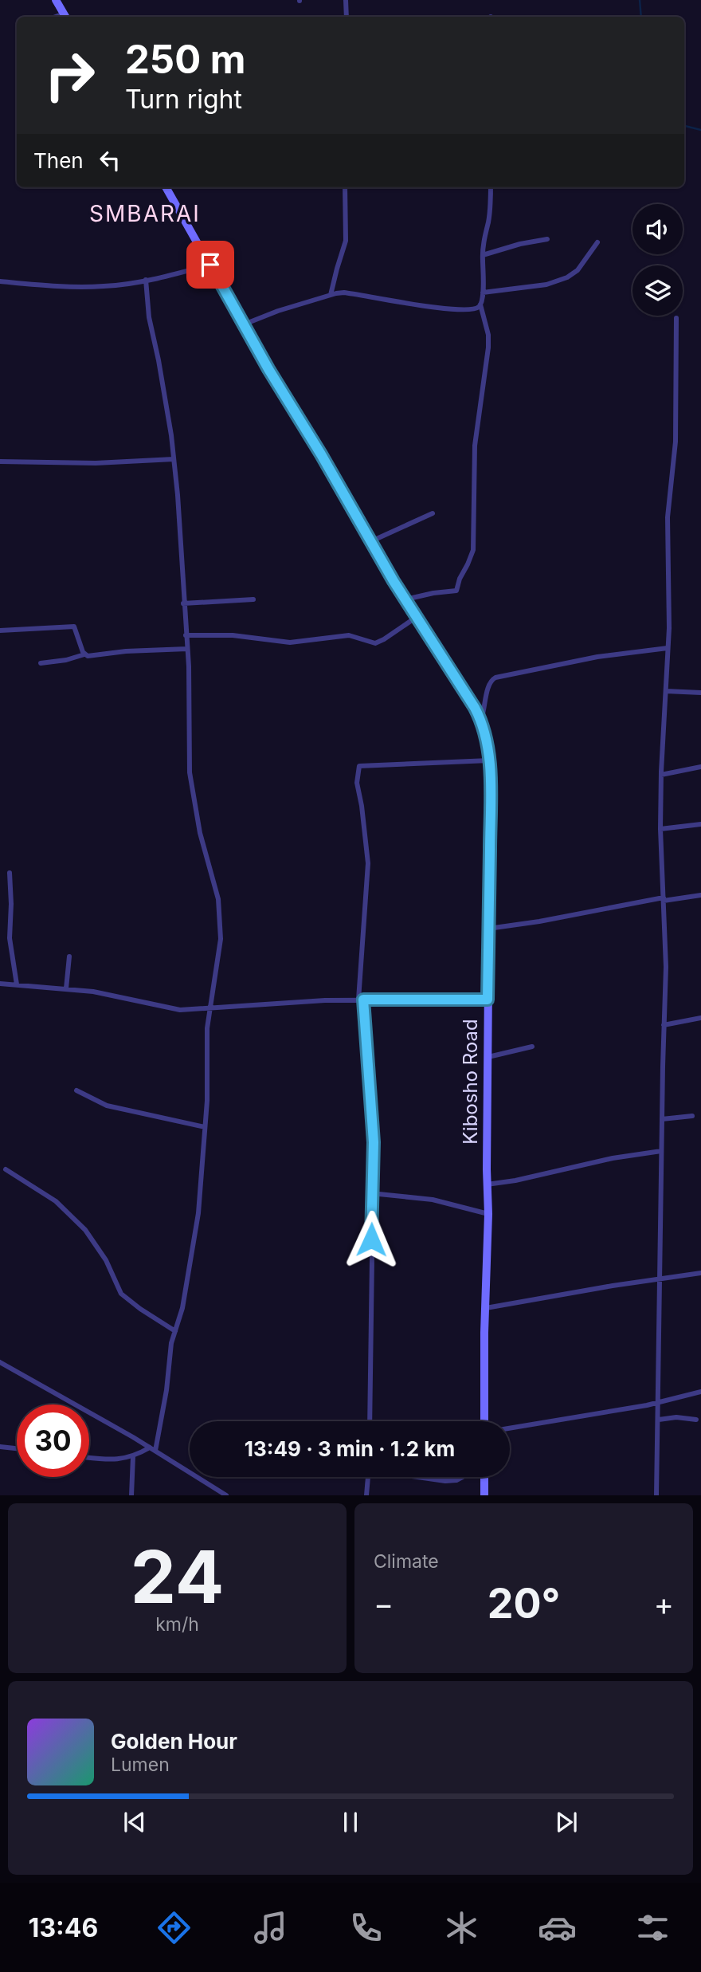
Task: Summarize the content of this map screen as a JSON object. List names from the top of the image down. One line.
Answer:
{"streets":{"street":["Kibosho Road"]},"districts":["SMBARAI"],"page":{"turn":["250 m","Turn right"],"then":"Then","limit":"30","trip":"13:49 · 3 min · 1.2 km","tile":[["24","km/h"],"Climate"],"heat":["−","20°","+"],"song":["Golden Hour","Lumen"],"tabs":"13:46"}}
